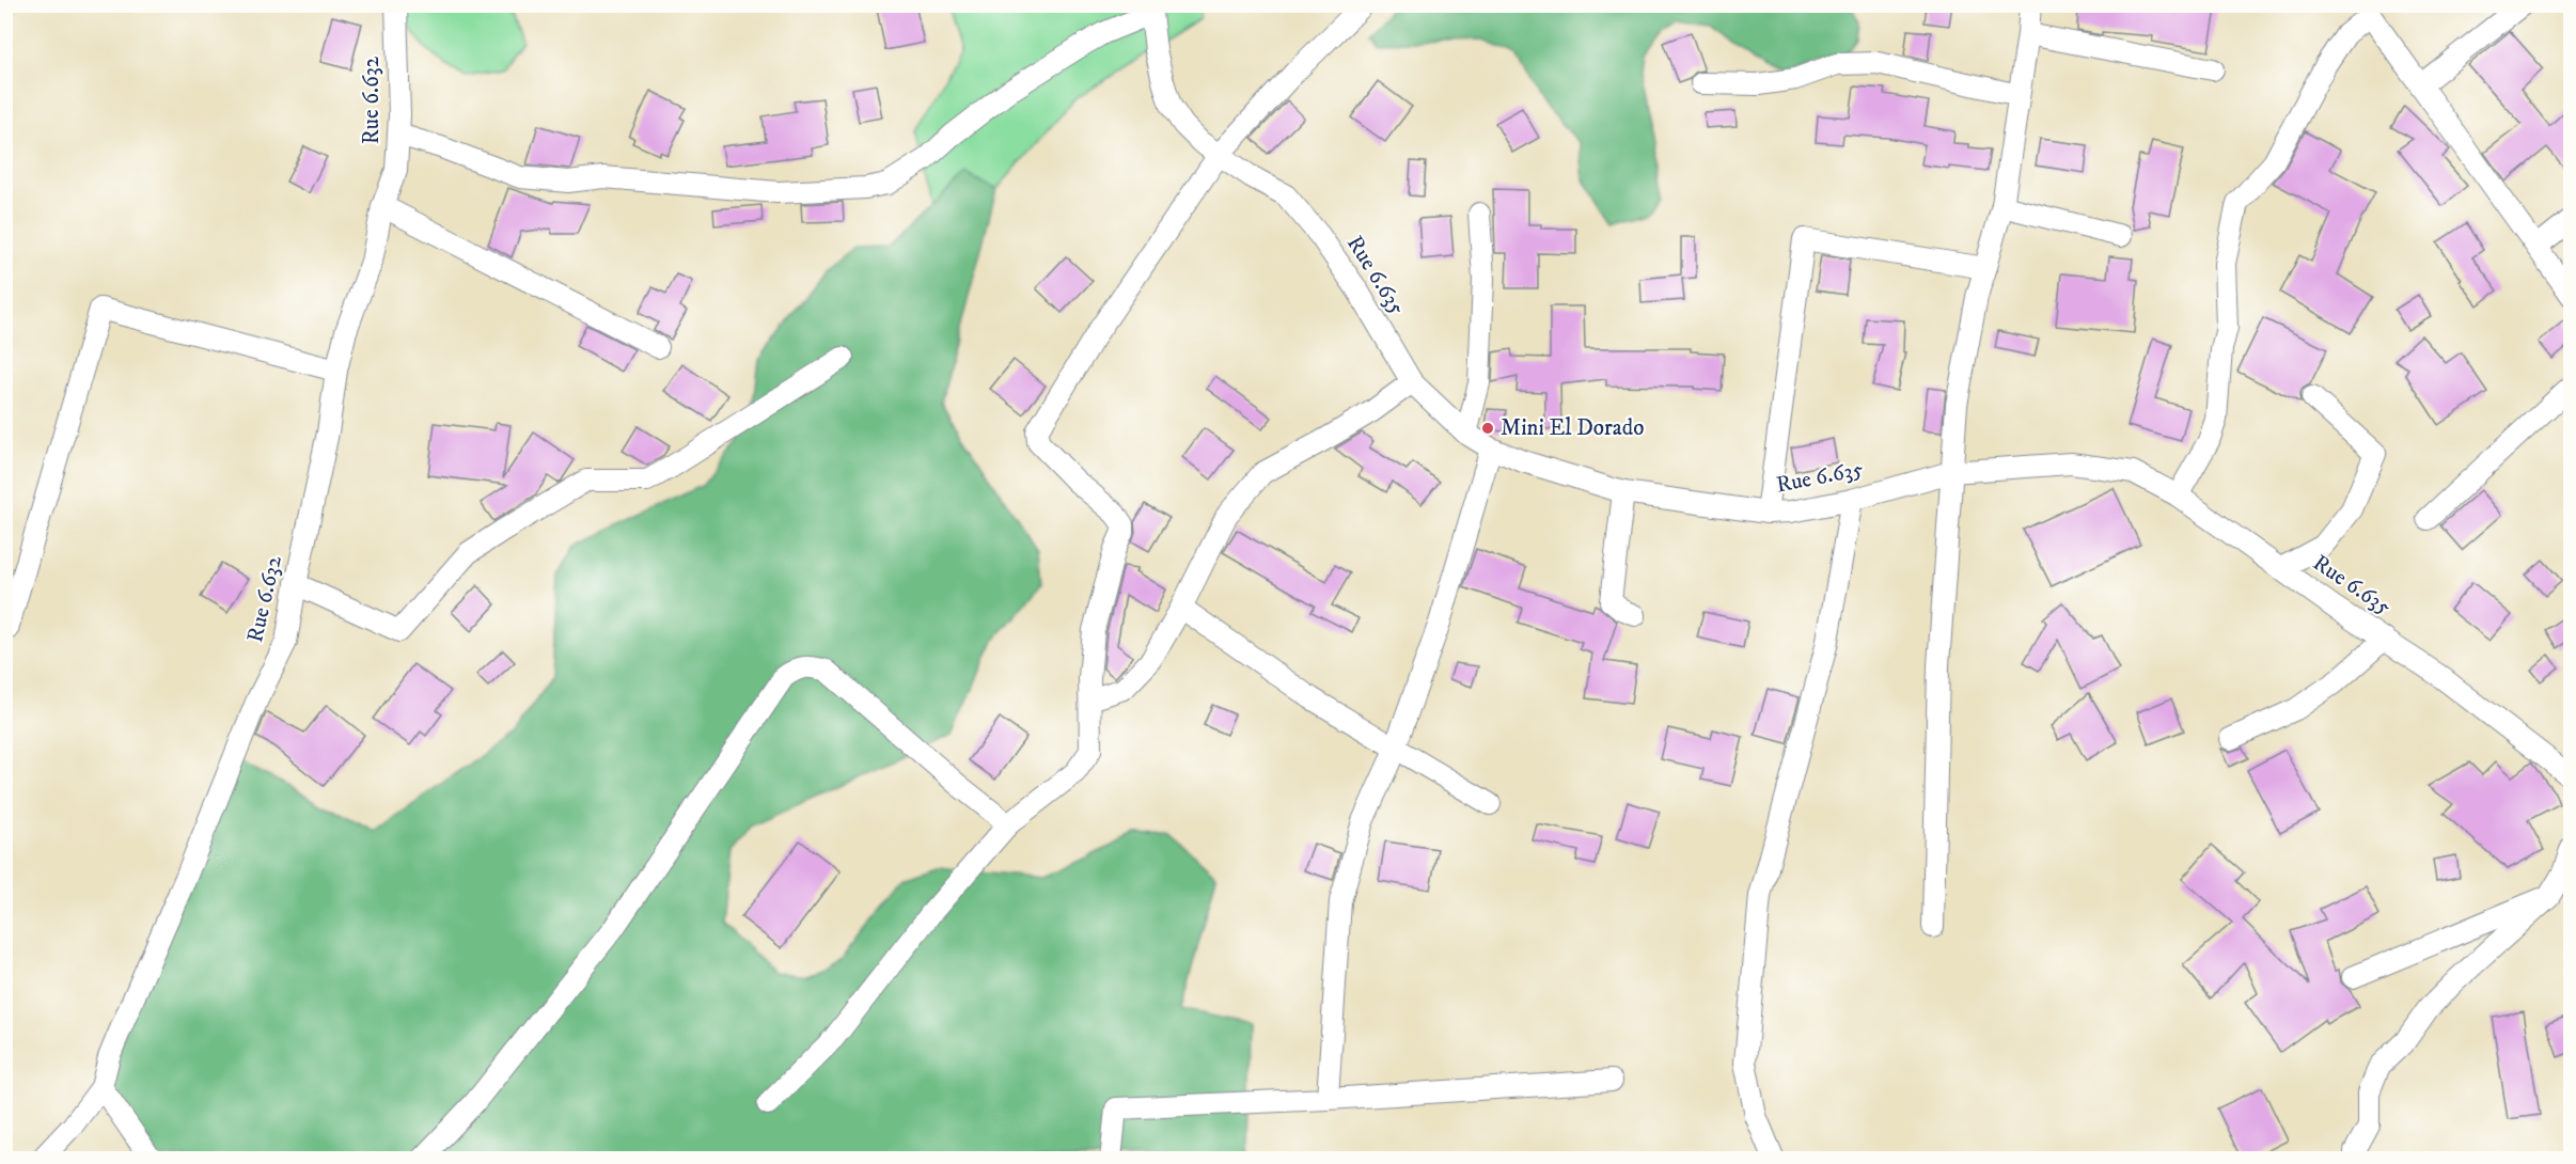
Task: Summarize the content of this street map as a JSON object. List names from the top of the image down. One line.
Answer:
{"streets":{"street":["Rue 6.632","Rue 6.635"]},"places":["Mini El Dorado"]}
